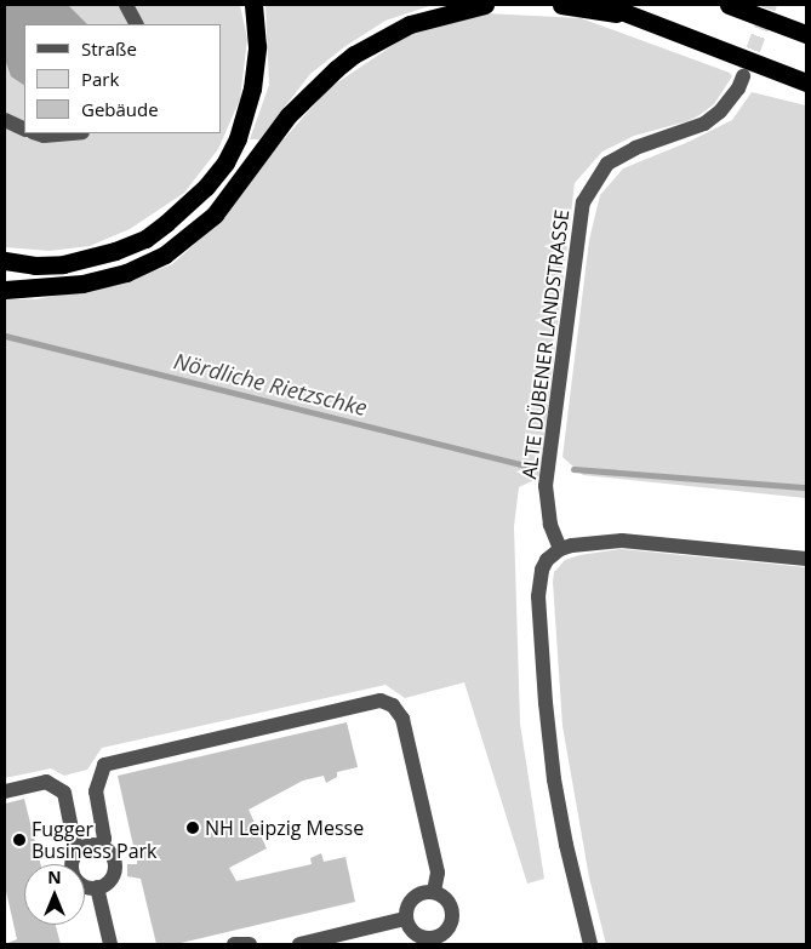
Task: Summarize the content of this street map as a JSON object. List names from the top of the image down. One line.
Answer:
{"streets":{"street":["ALTE DÜBENER LANDSTRASSE"]},"water":["Nördliche Rietzschke"],"places":["NH Leipzig Messe","Fugger Business Park"],"legend":["Straße","Park","Gebäude"],"north":"top"}
